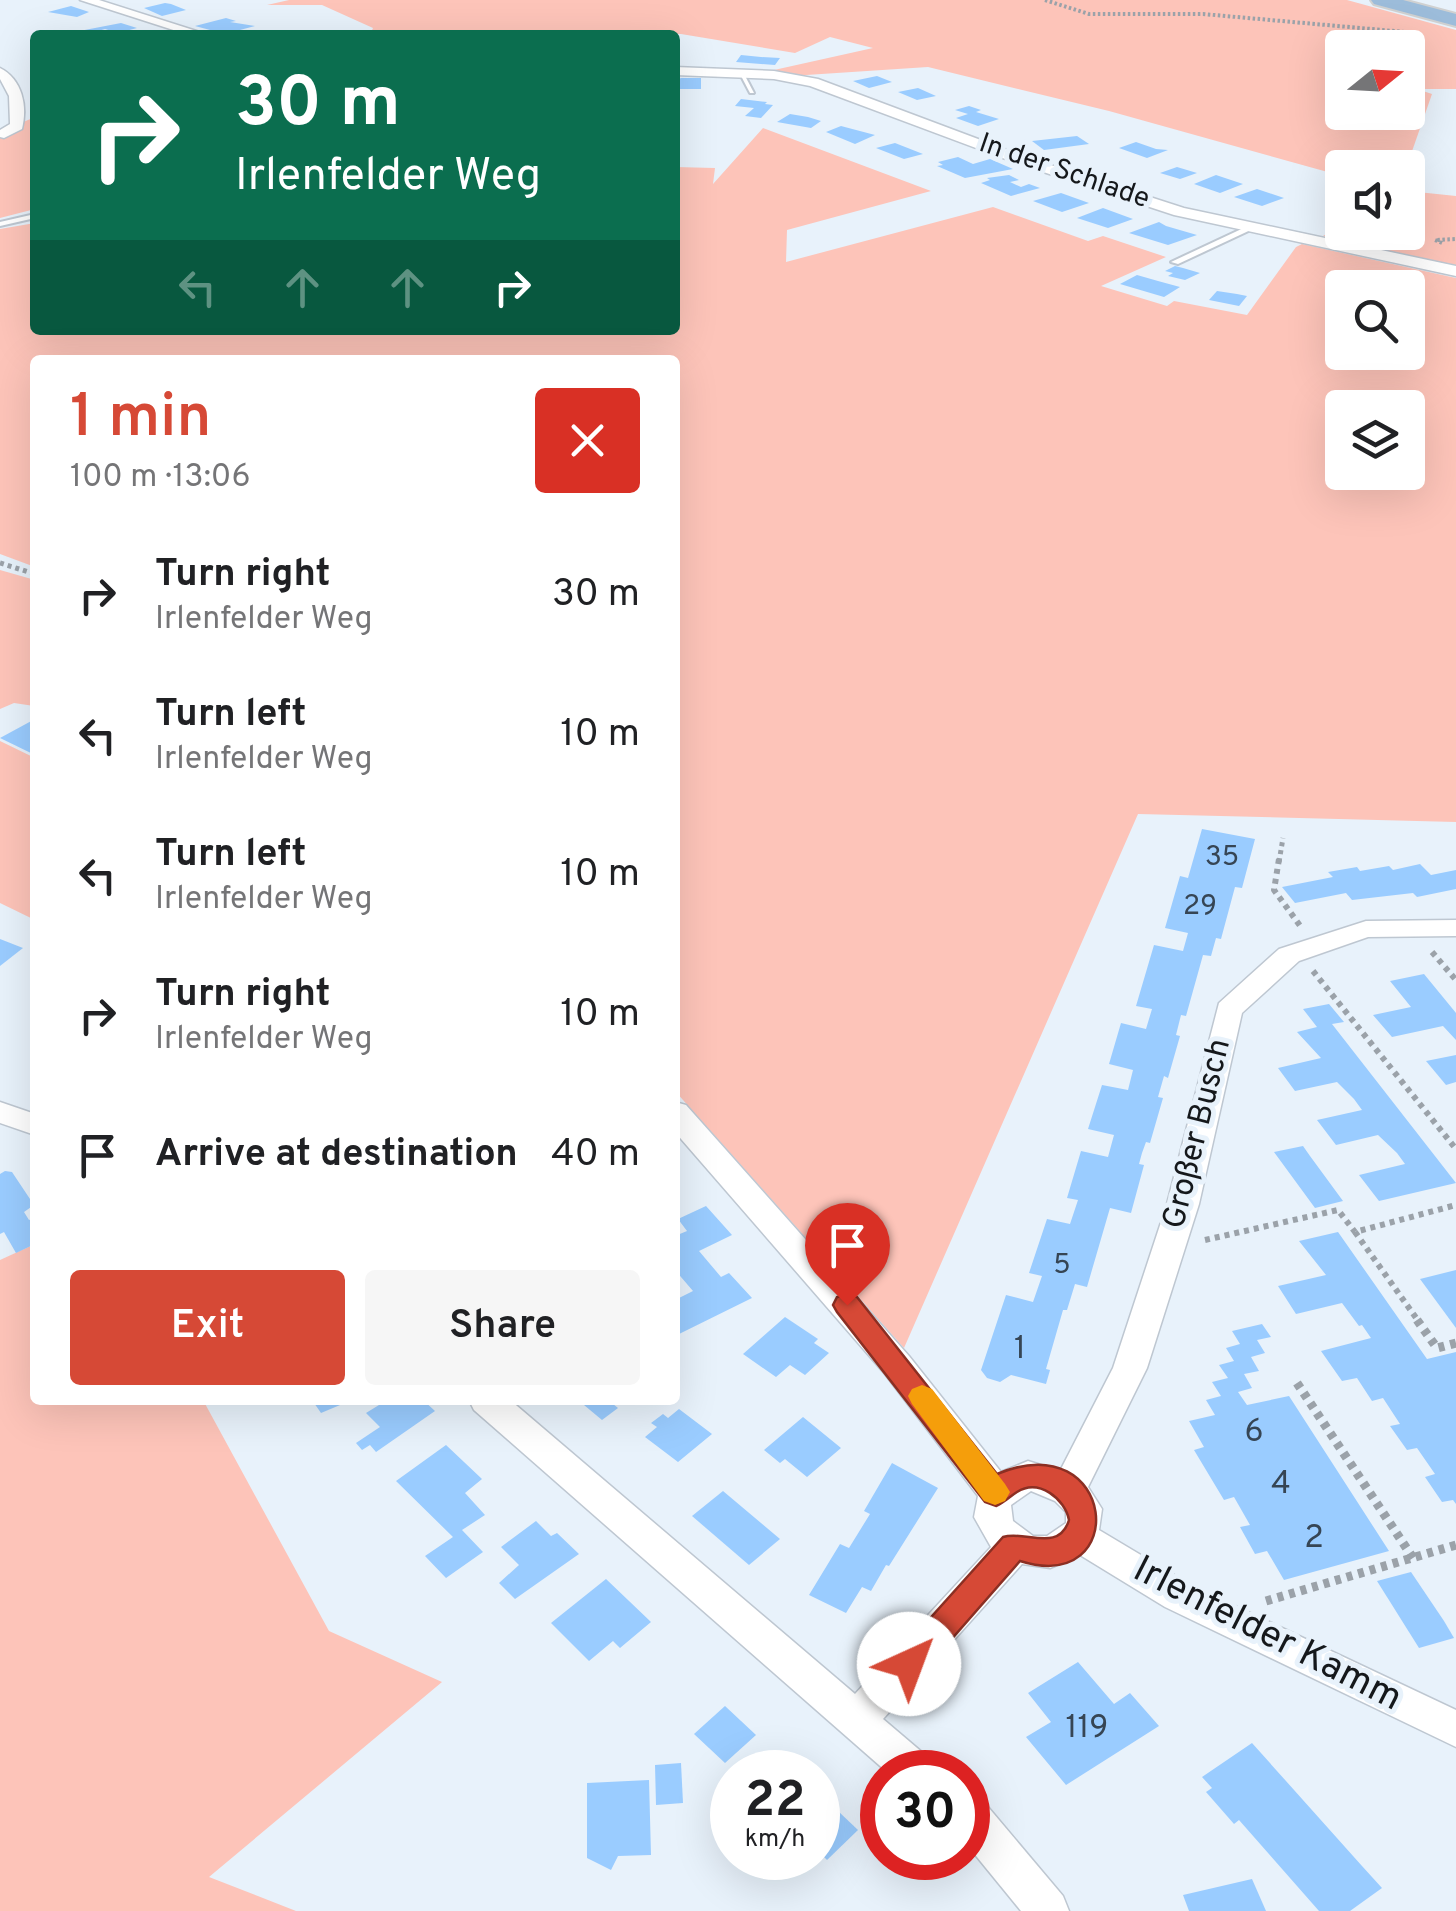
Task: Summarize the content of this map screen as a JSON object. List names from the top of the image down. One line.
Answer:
{"streets":{"street":["In der Schlade","Großer Busch","Irlenfelder Kamm"]},"crossings":[["Großer Busch","Irlenfelder Kamm"]],"house_numbers":["35","29","5","1","6","4","2","119"],"north":"right","page":{"turn":["30 m","Irlenfelder Weg"],"heading":["1 min","100 m · 13:06"],"list":[{"name":"Turn right","note":"Irlenfelder Weg","value":"30 m"},{"name":"Turn left","note":"Irlenfelder Weg","value":"10 m"},{"name":"Turn left","note":"Irlenfelder Weg","value":"10 m"},{"name":"Turn right","note":"Irlenfelder Weg","value":"10 m"},{"name":"Arrive at destination","value":"40 m"}],"buttons":["Exit","Share"],"speed":"22 km/h","limit":"30"}}
